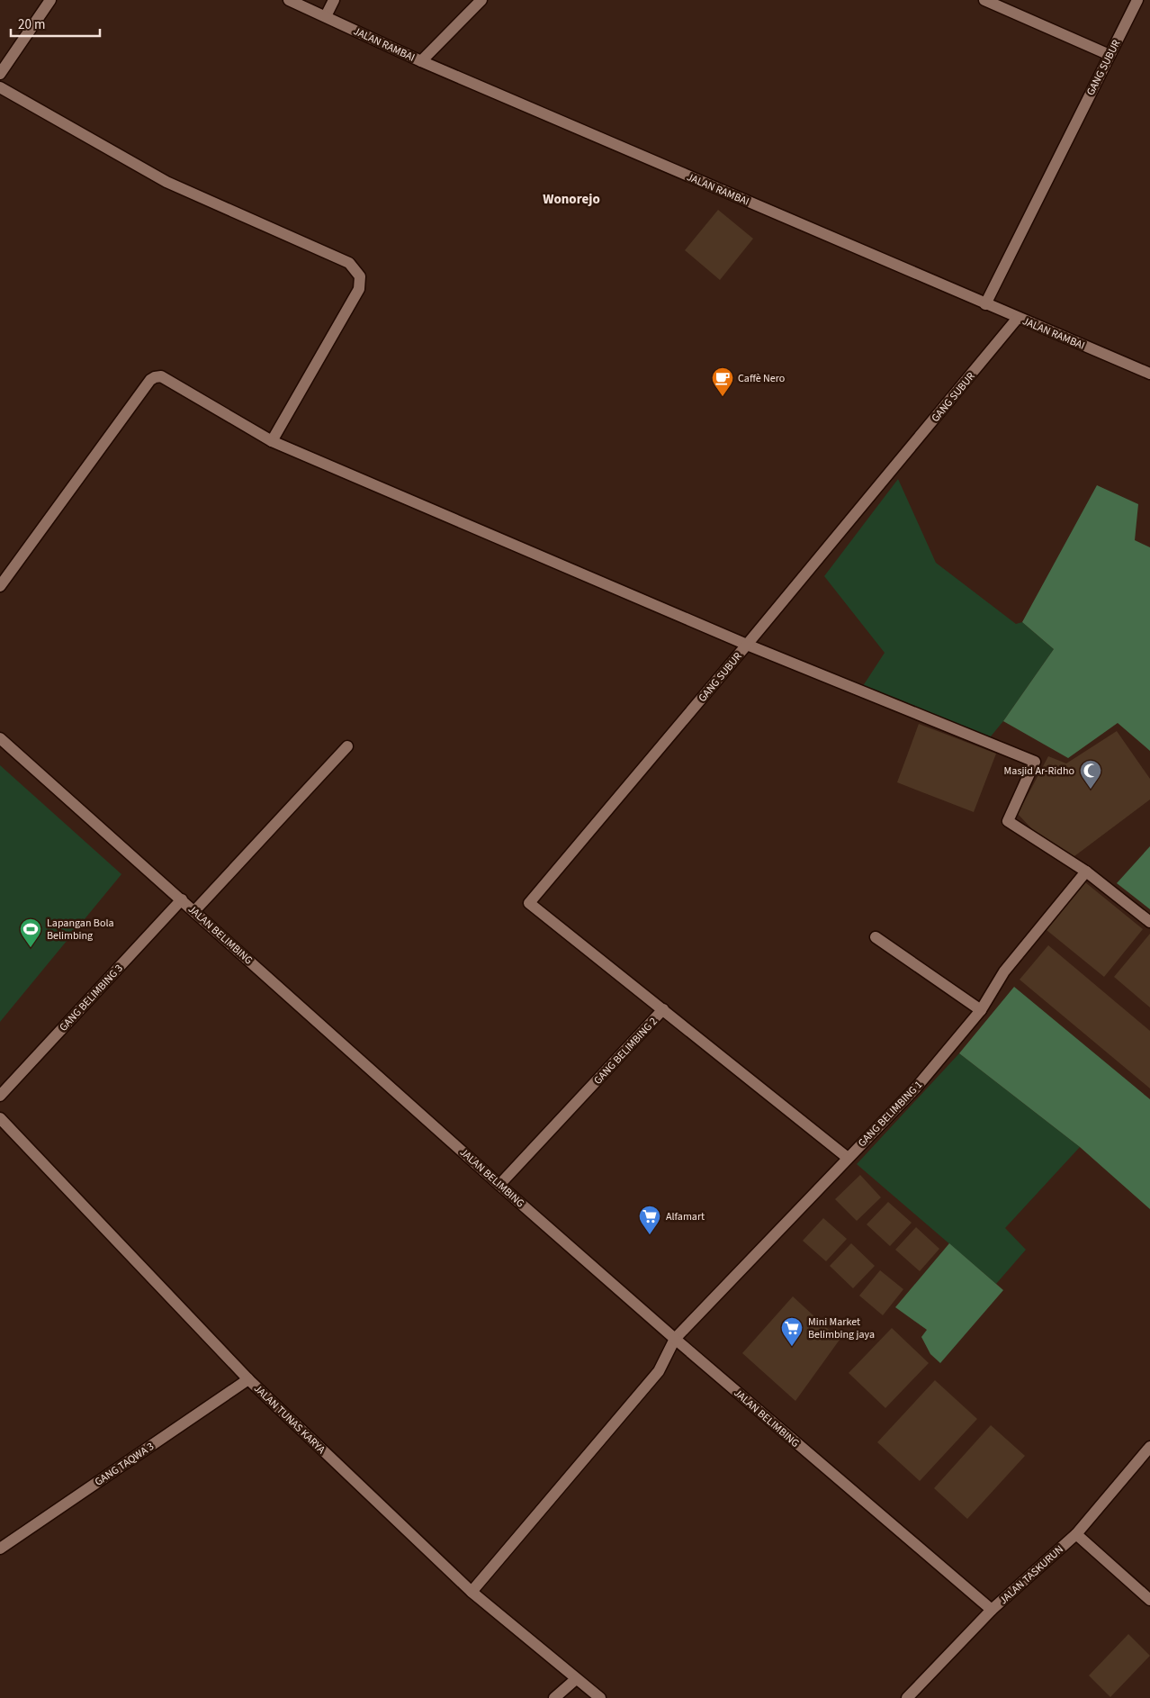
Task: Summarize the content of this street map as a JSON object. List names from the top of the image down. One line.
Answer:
{"streets":{"street":["JALAN RAMBAI","GANG SUBUR","JALAN BELIMBING","GANG BELIMBING 3","GANG BELIMBING 2","GANG BELIMBING 1","JALAN TUNAS KARYA","GANG TAQWA 3","JALAN TASKURUN"]},"crossings":[["JALAN RAMBAI","GANG SUBUR"],["GANG SUBUR","GANG BELIMBING 2"],["JALAN BELIMBING","GANG BELIMBING 3"],["JALAN BELIMBING","GANG BELIMBING 2"],["JALAN BELIMBING","GANG BELIMBING 1"],["JALAN BELIMBING","JALAN TASKURUN"],["GANG BELIMBING 2","GANG BELIMBING 1"],["GANG BELIMBING 1","JALAN TUNAS KARYA"],["JALAN TUNAS KARYA","GANG TAQWA 3"]],"districts":["Wonorejo"],"places":{"cafe":["Caffè Nero"],"mosque":["Masjid Ar-Ridho"],"sports":["Lapangan Bola Belimbing"],"supermarket":["Alfamart","Mini Market Belimbing jaya"]},"scale_bar":"20 m"}
